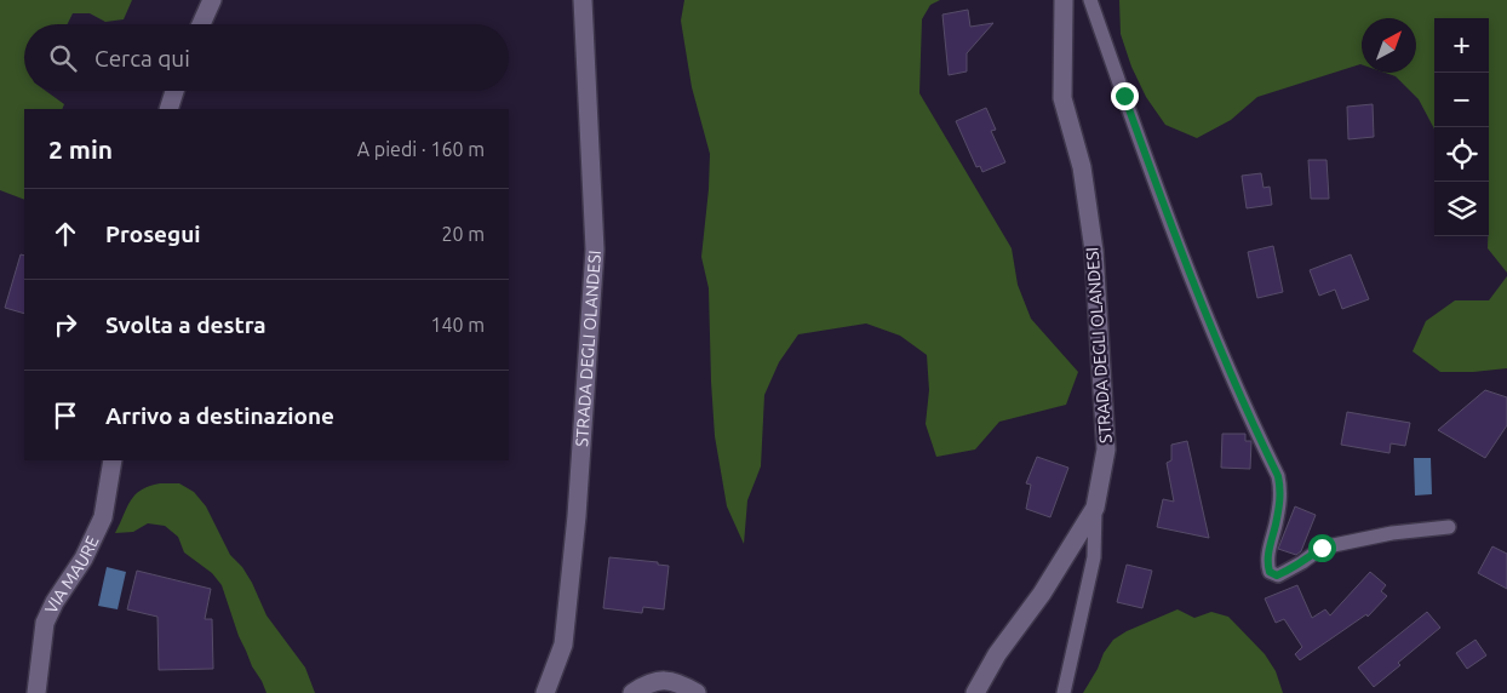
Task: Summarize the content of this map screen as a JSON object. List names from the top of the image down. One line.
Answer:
{"streets":{"main road":["STRADA DEGLI OLANDESI","VIA MAURE"]},"north":"top right","page":{"map_buttons":["+","−"],"search":"Cerca qui","heading":["2 min","A piedi · 160 m"],"list":[["Prosegui","20 m"],["Svolta a destra","140 m"],"Arrivo a destinazione"]}}
